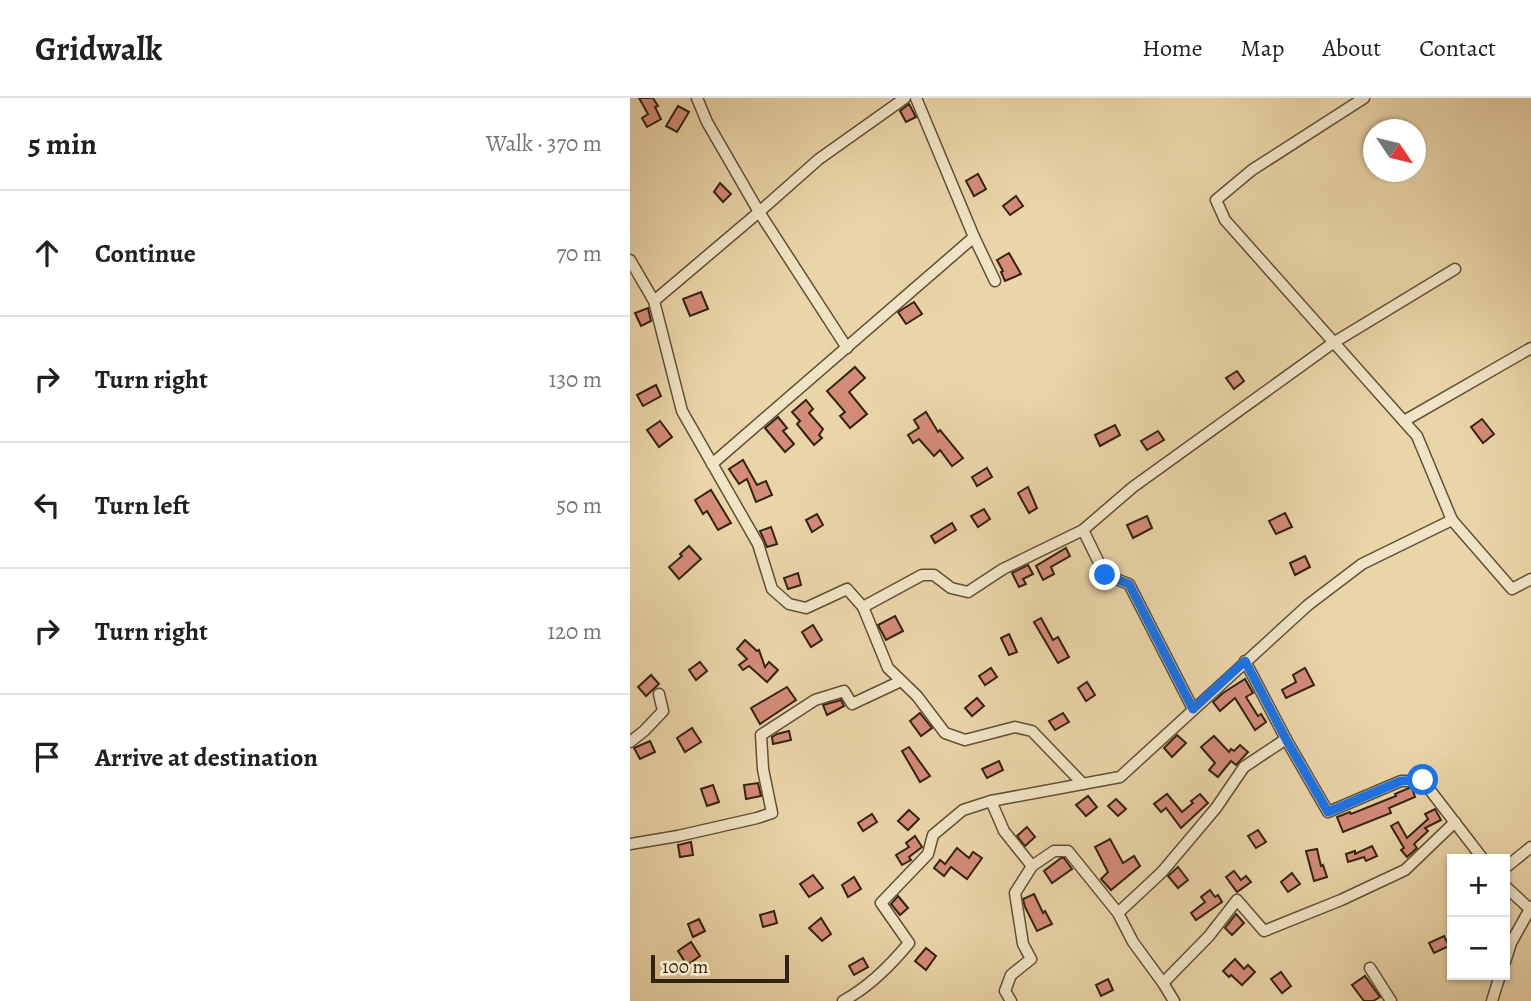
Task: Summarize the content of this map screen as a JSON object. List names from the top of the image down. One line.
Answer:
{"scale_bar":"100 m","north":"bottom right","page":{"header":"Gridwalk","nav":["Home","Map","About","Contact"],"heading":["5 min","Walk · 370 m"],"list":[["Continue","70 m"],["Turn right","130 m"],["Turn left","50 m"],["Turn right","120 m"],"Arrive at destination"],"map_buttons":["+","−"],"scale":"100 m"}}
